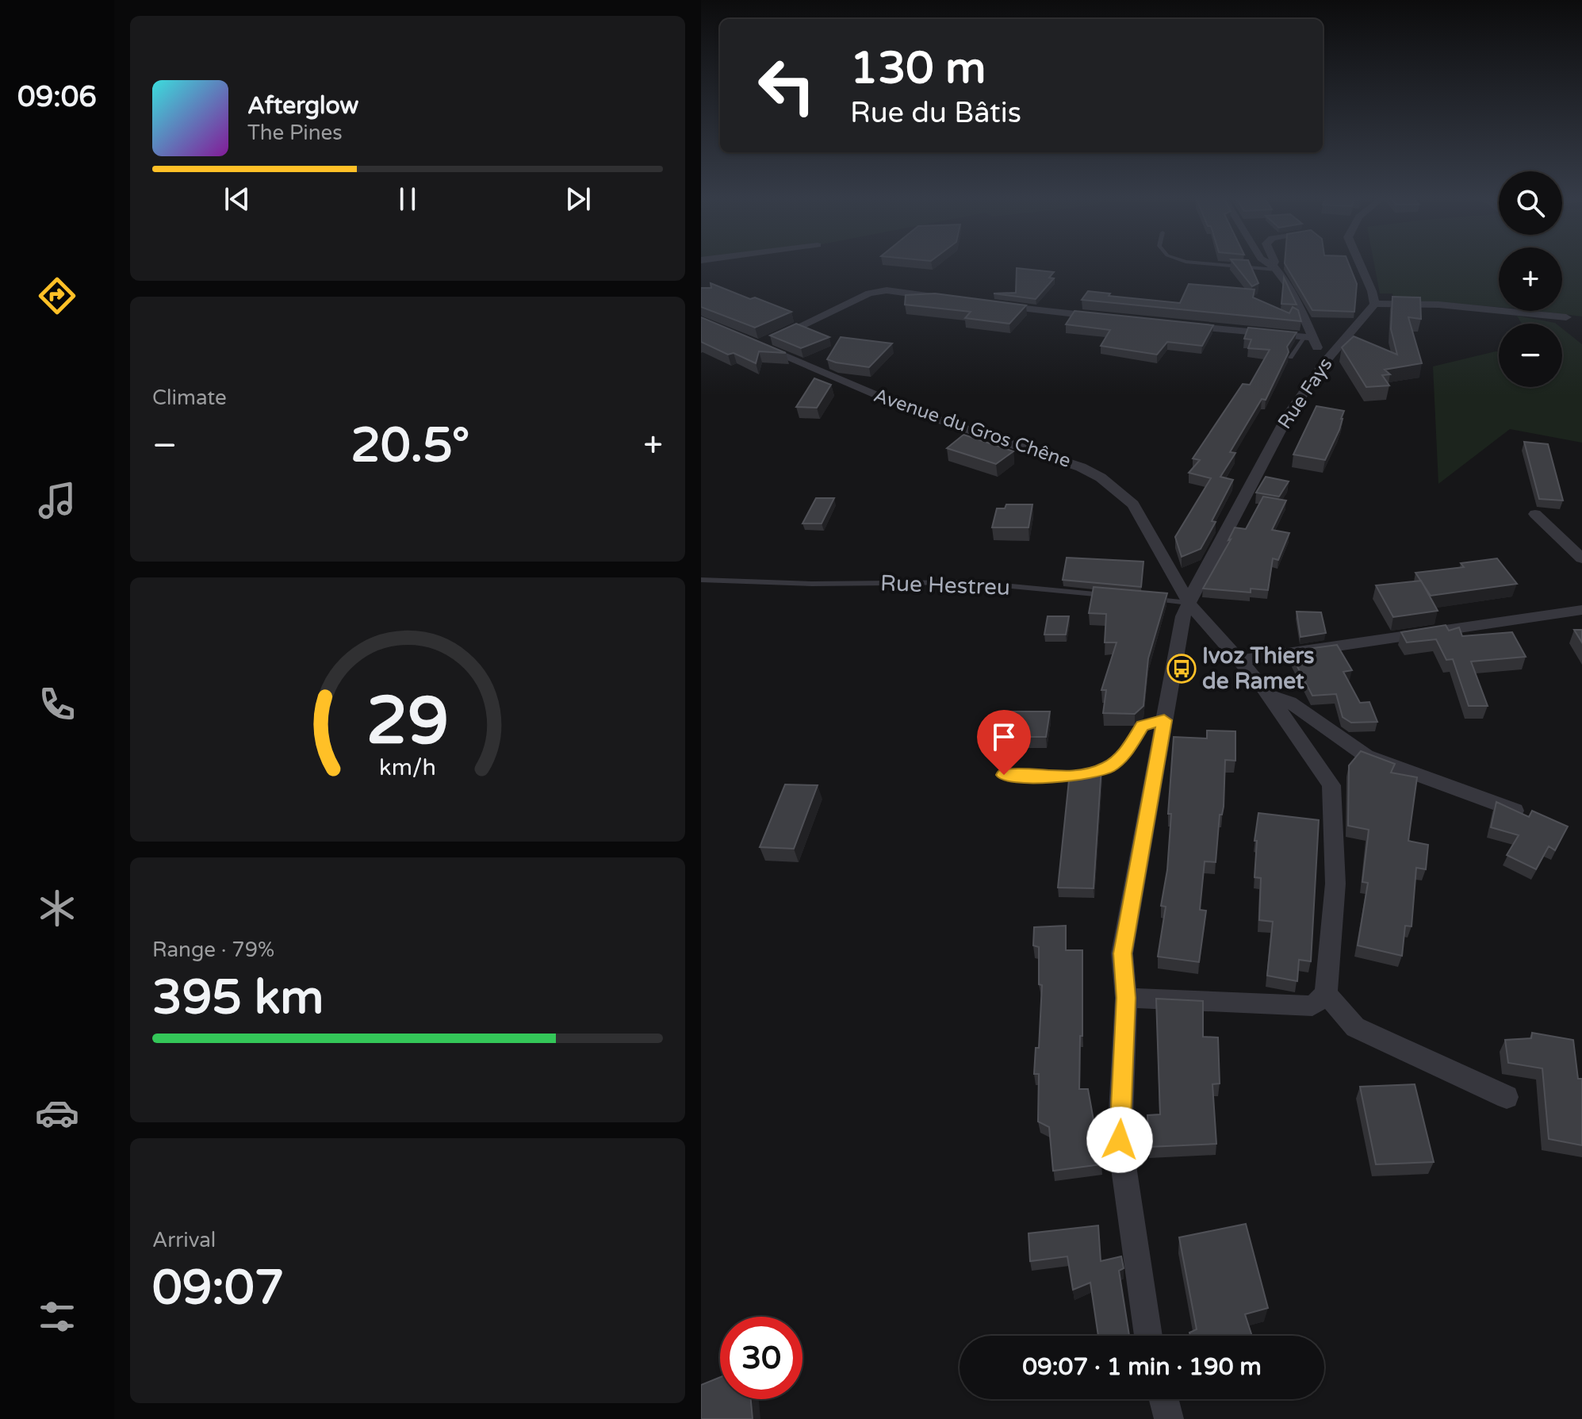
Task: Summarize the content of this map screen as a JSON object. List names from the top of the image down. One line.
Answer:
{"streets":{"street":["Rue Fays","Avenue du Gros Chêne"],"lane":["Rue Hestreu"]},"crossings":[["Rue Fays","Avenue du Gros Chêne"]],"places":{"bus stop":["Ivoz Thiers de Ramet"]},"page":{"tabs":"09:06","turn":["130 m","Rue du Bâtis"],"song":["Afterglow","The Pines"],"map_buttons":["+","−"],"tile":["Climate",["Range · 79%","395 km"],["Arrival","09:07"]],"heat":["−","20.5°","+"],"limit":"30","trip":"09:07 · 1 min · 190 m","gauge":["29","km/h"]}}
